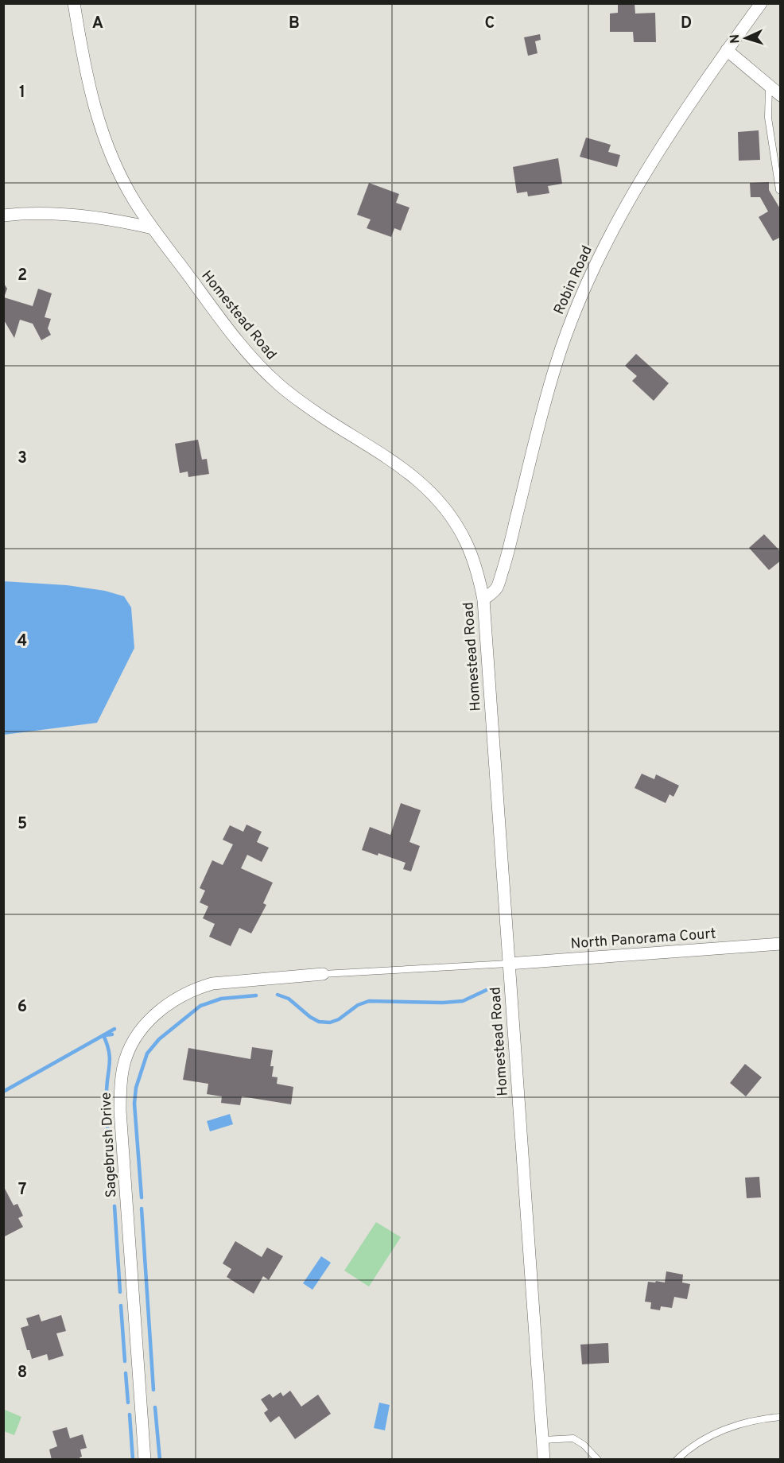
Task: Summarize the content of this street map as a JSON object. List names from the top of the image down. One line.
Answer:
{"streets":{"street":["Robin Road","Homestead Road","North Panorama Court","Sagebrush Drive"]},"crossings":[["Robin Road","Homestead Road"],["Homestead Road","North Panorama Court"]],"north":"left","grid":{"columns":["A","B","C","D"],"rows":["1","2","3","4","5","6","7","8"]}}
